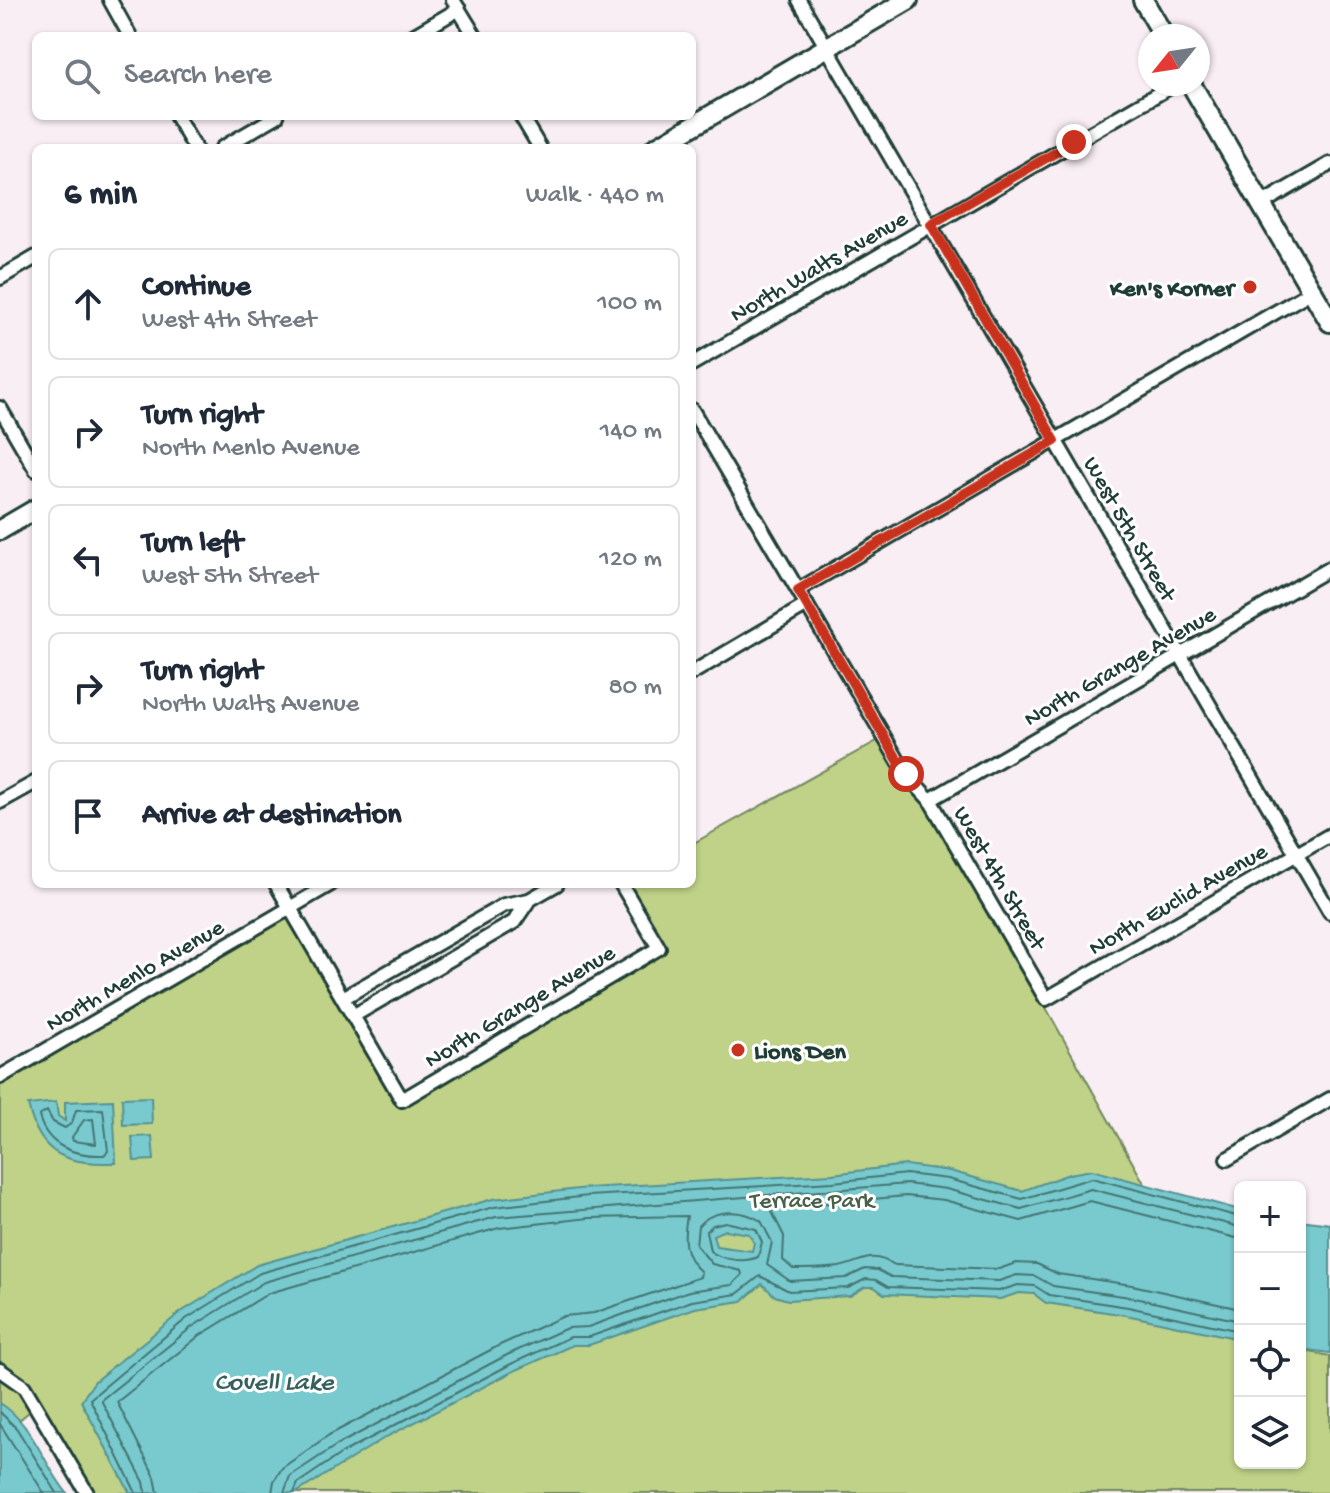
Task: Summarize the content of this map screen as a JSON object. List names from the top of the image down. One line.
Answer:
{"streets":{"street":["North Walts Avenue","West 5th Street","North Grange Avenue","West 4th Street","North Euclid Avenue","North Menlo Avenue"]},"crossings":[["North Walts Avenue","West 5th Street"],["West 5th Street","North Grange Avenue"],["West 5th Street","North Euclid Avenue"],["North Grange Avenue","West 4th Street"],["West 4th Street","North Euclid Avenue"]],"water":["Covell Lake"],"parks":["Terrace Park"],"places":["Ken's Korner","Lions Den"],"north":"bottom left","page":{"search":"Search here","heading":["6 min","Walk · 440 m"],"list":[["Continue","West 4th Street","100 m"],["Turn right","North Menlo Avenue","140 m"],["Turn left","West 5th Street","120 m"],["Turn right","North Walts Avenue","80 m"],"Arrive at destination"],"map_buttons":["+","−"]}}
